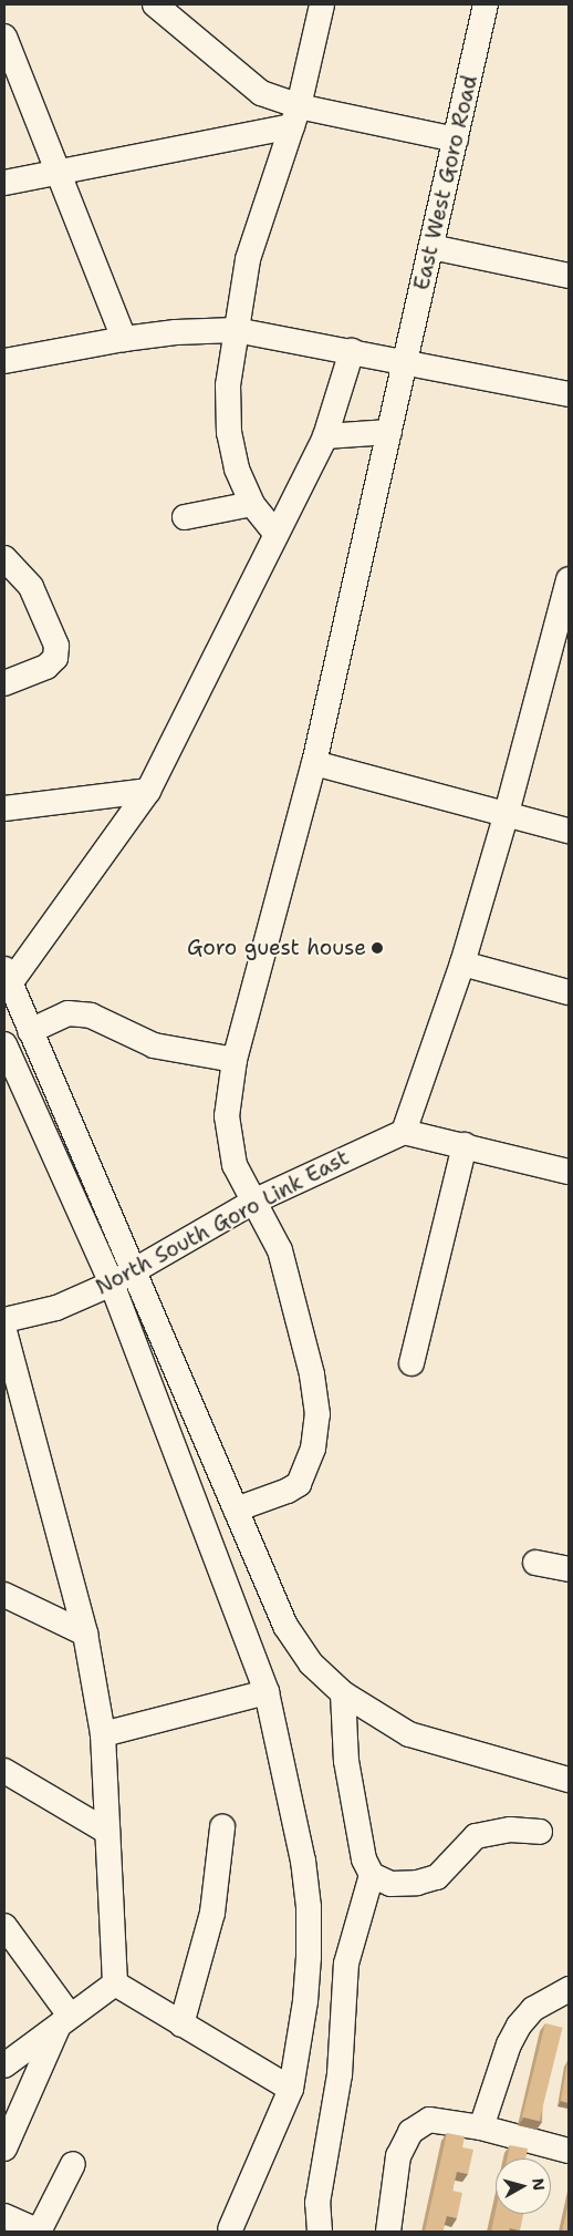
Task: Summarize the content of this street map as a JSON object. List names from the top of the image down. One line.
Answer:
{"streets":{"street":["East West Goro Road","North South Goro Link East"]},"crossings":[["East West Goro Road","North South Goro Link East"]],"places":["Goro guest house"],"north":"right"}
